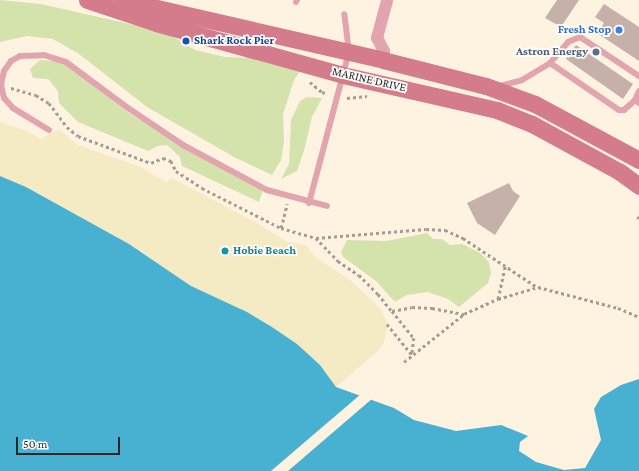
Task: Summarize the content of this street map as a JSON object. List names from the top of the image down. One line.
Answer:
{"streets":{"main road":["MARINE DRIVE"]},"places":["Fresh Stop","Shark Rock Pier","Astron Energy","Hobie Beach"],"scale_bar":"50 m"}
